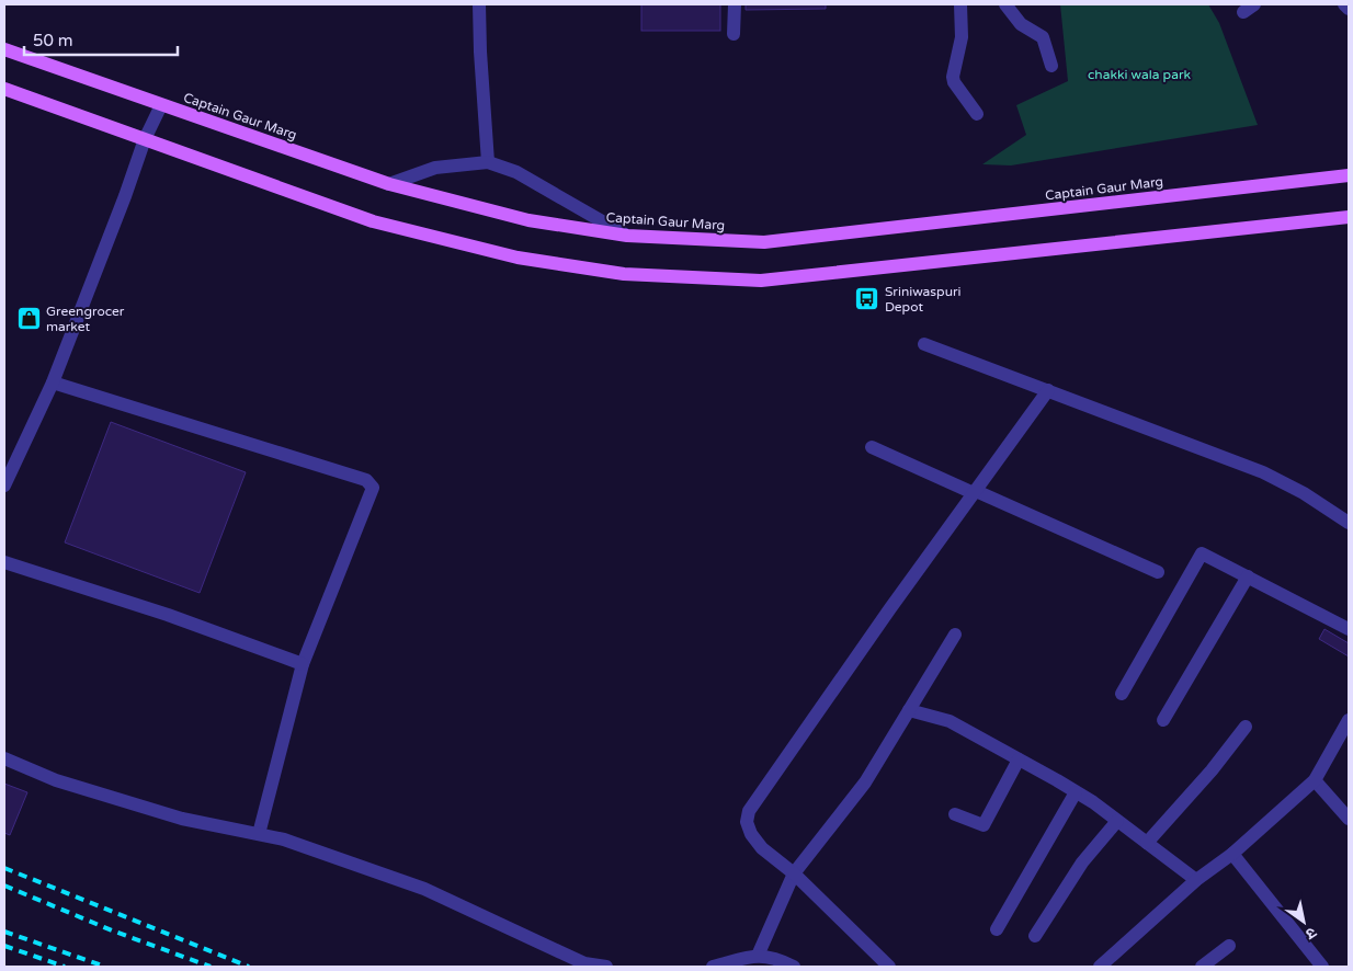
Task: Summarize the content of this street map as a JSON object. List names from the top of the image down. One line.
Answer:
{"streets":{"main road":["Captain Gaur Marg"]},"parks":["chakki wala park"],"places":{"bus stop":["Sriniwaspuri Depot"],"shop":["Greengrocer market"]},"scale_bar":"50 m","north":"bottom right"}
